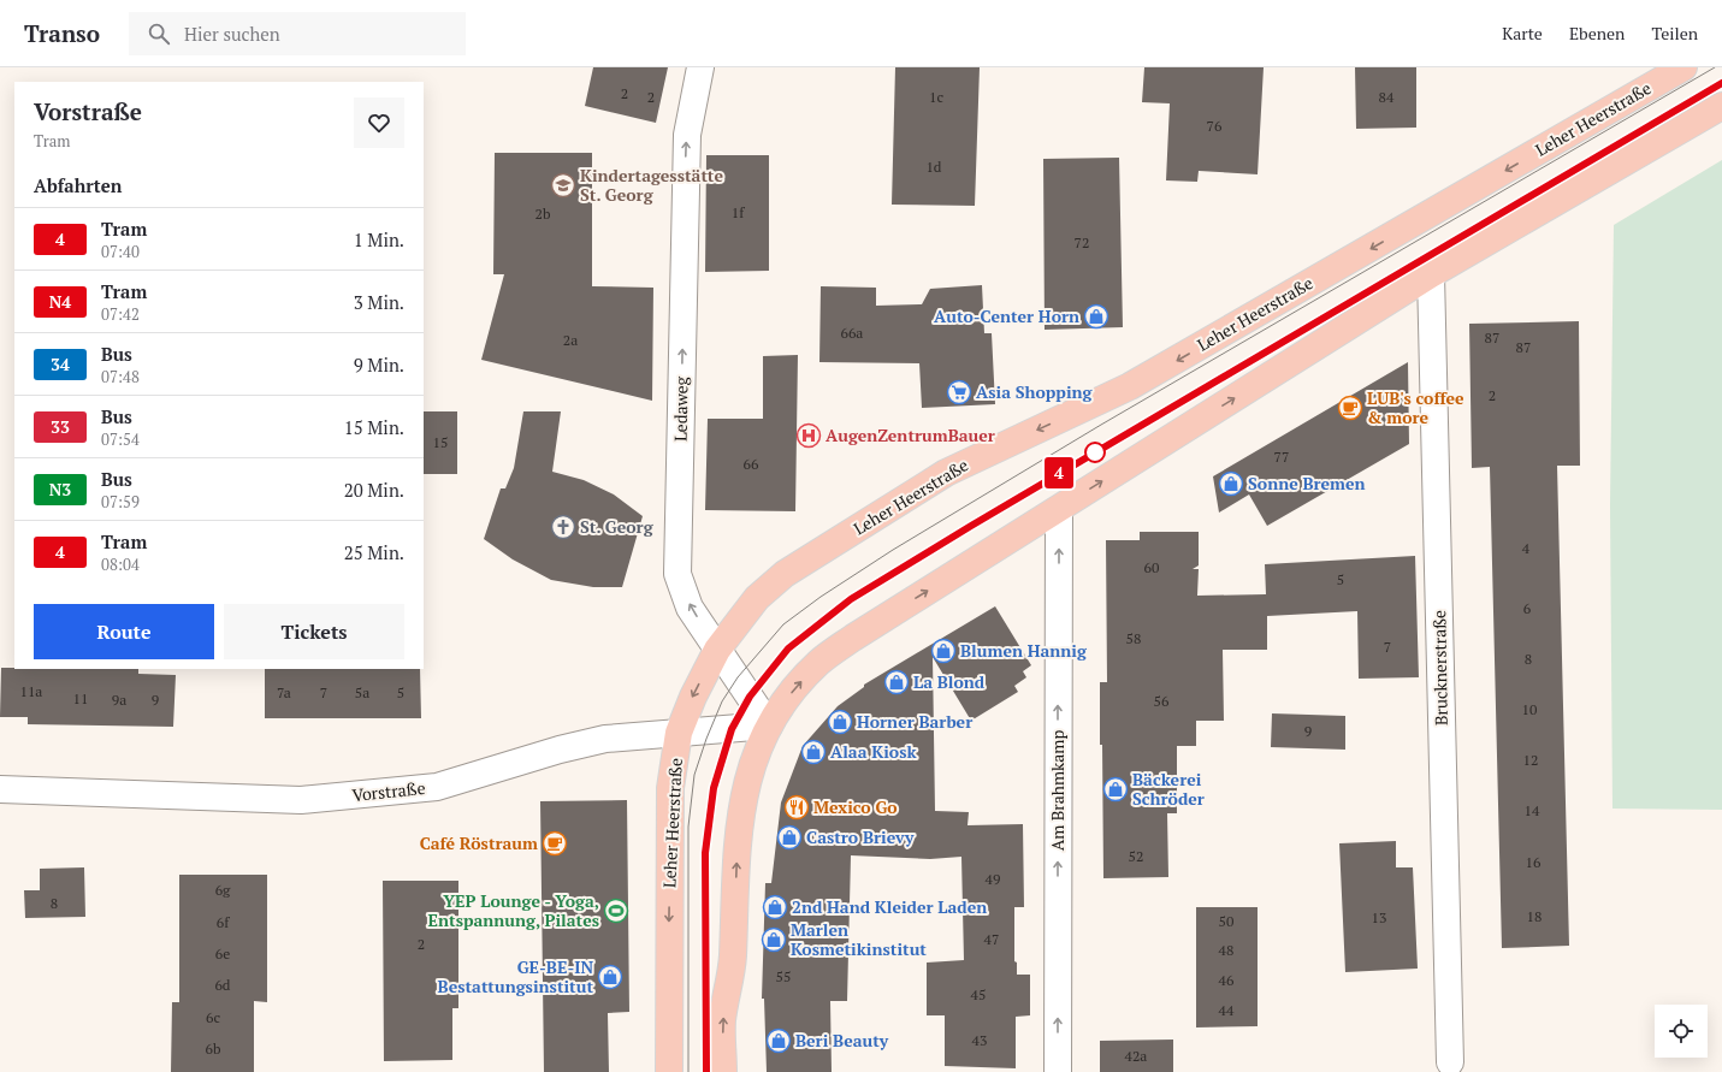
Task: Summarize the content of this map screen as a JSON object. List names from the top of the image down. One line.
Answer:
{"streets":{"main road":["Leher Heerstraße"],"street":["Ledaweg","Brucknerstraße","Am Brahmkamp","Vorstraße"]},"crossings":[["Leher Heerstraße","Ledaweg"],["Leher Heerstraße","Vorstraße"],["Ledaweg","Vorstraße"]],"one_way":["Ledaweg","Am Brahmkamp"],"places":{"school or university":["Kindertagesstätte St. Georg"],"shop":["Auto-Center Horn","Sonne Bremen","Blumen Hannig","La Blond","Horner Barber","Alaa Kiosk","Bäckerei Schröder","Castro Brievy","2nd Hand Kleider Laden","Marlen Kosmetikinstitut","GE-BE-IN Bestattungsinstitut","Beri Beauty"],"supermarket":["Asia Shopping"],"cafe":["LUB's coffee & more","Café Röstraum"],"hospital":["AugenZentrumBauer"],"church":["St. Georg"],"restaurant":["Mexico Go"],"sports":["YEP Lounge - Yoga, Entspannung, Pilates"]},"lines":["tram line 4"],"house_numbers":["2","2","1c","84","76","1d","1f","2b","72","66a","87","2a","87","2","15","77","66","4","60","5","6","58","7","8","11a","7a","7","5a","5","11","9a","9","56","10","9","12","14","52","16","49","6g","8","18","13","50","6f","47","2","48","6e","55","46","6d","45","44","6c","43","6b","42a"],"page":{"header":"Transo","search":"Hier suchen","nav":["Karte","Ebenen","Teilen"],"on_map":"4","heading":[["Vorstraße","Tram"],"Abfahrten"],"list":[{"mark":"4","name":"Tram","note":"07:40","value":"1 Min."},{"mark":"N4","name":"Tram","note":"07:42","value":"3 Min."},{"mark":"34","name":"Bus","note":"07:48","value":"9 Min."},{"mark":"33","name":"Bus","note":"07:54","value":"15 Min."},{"mark":"N3","name":"Bus","note":"07:59","value":"20 Min."},{"mark":"4","name":"Tram","note":"08:04","value":"25 Min."}],"buttons":["Route","Tickets"]}}
